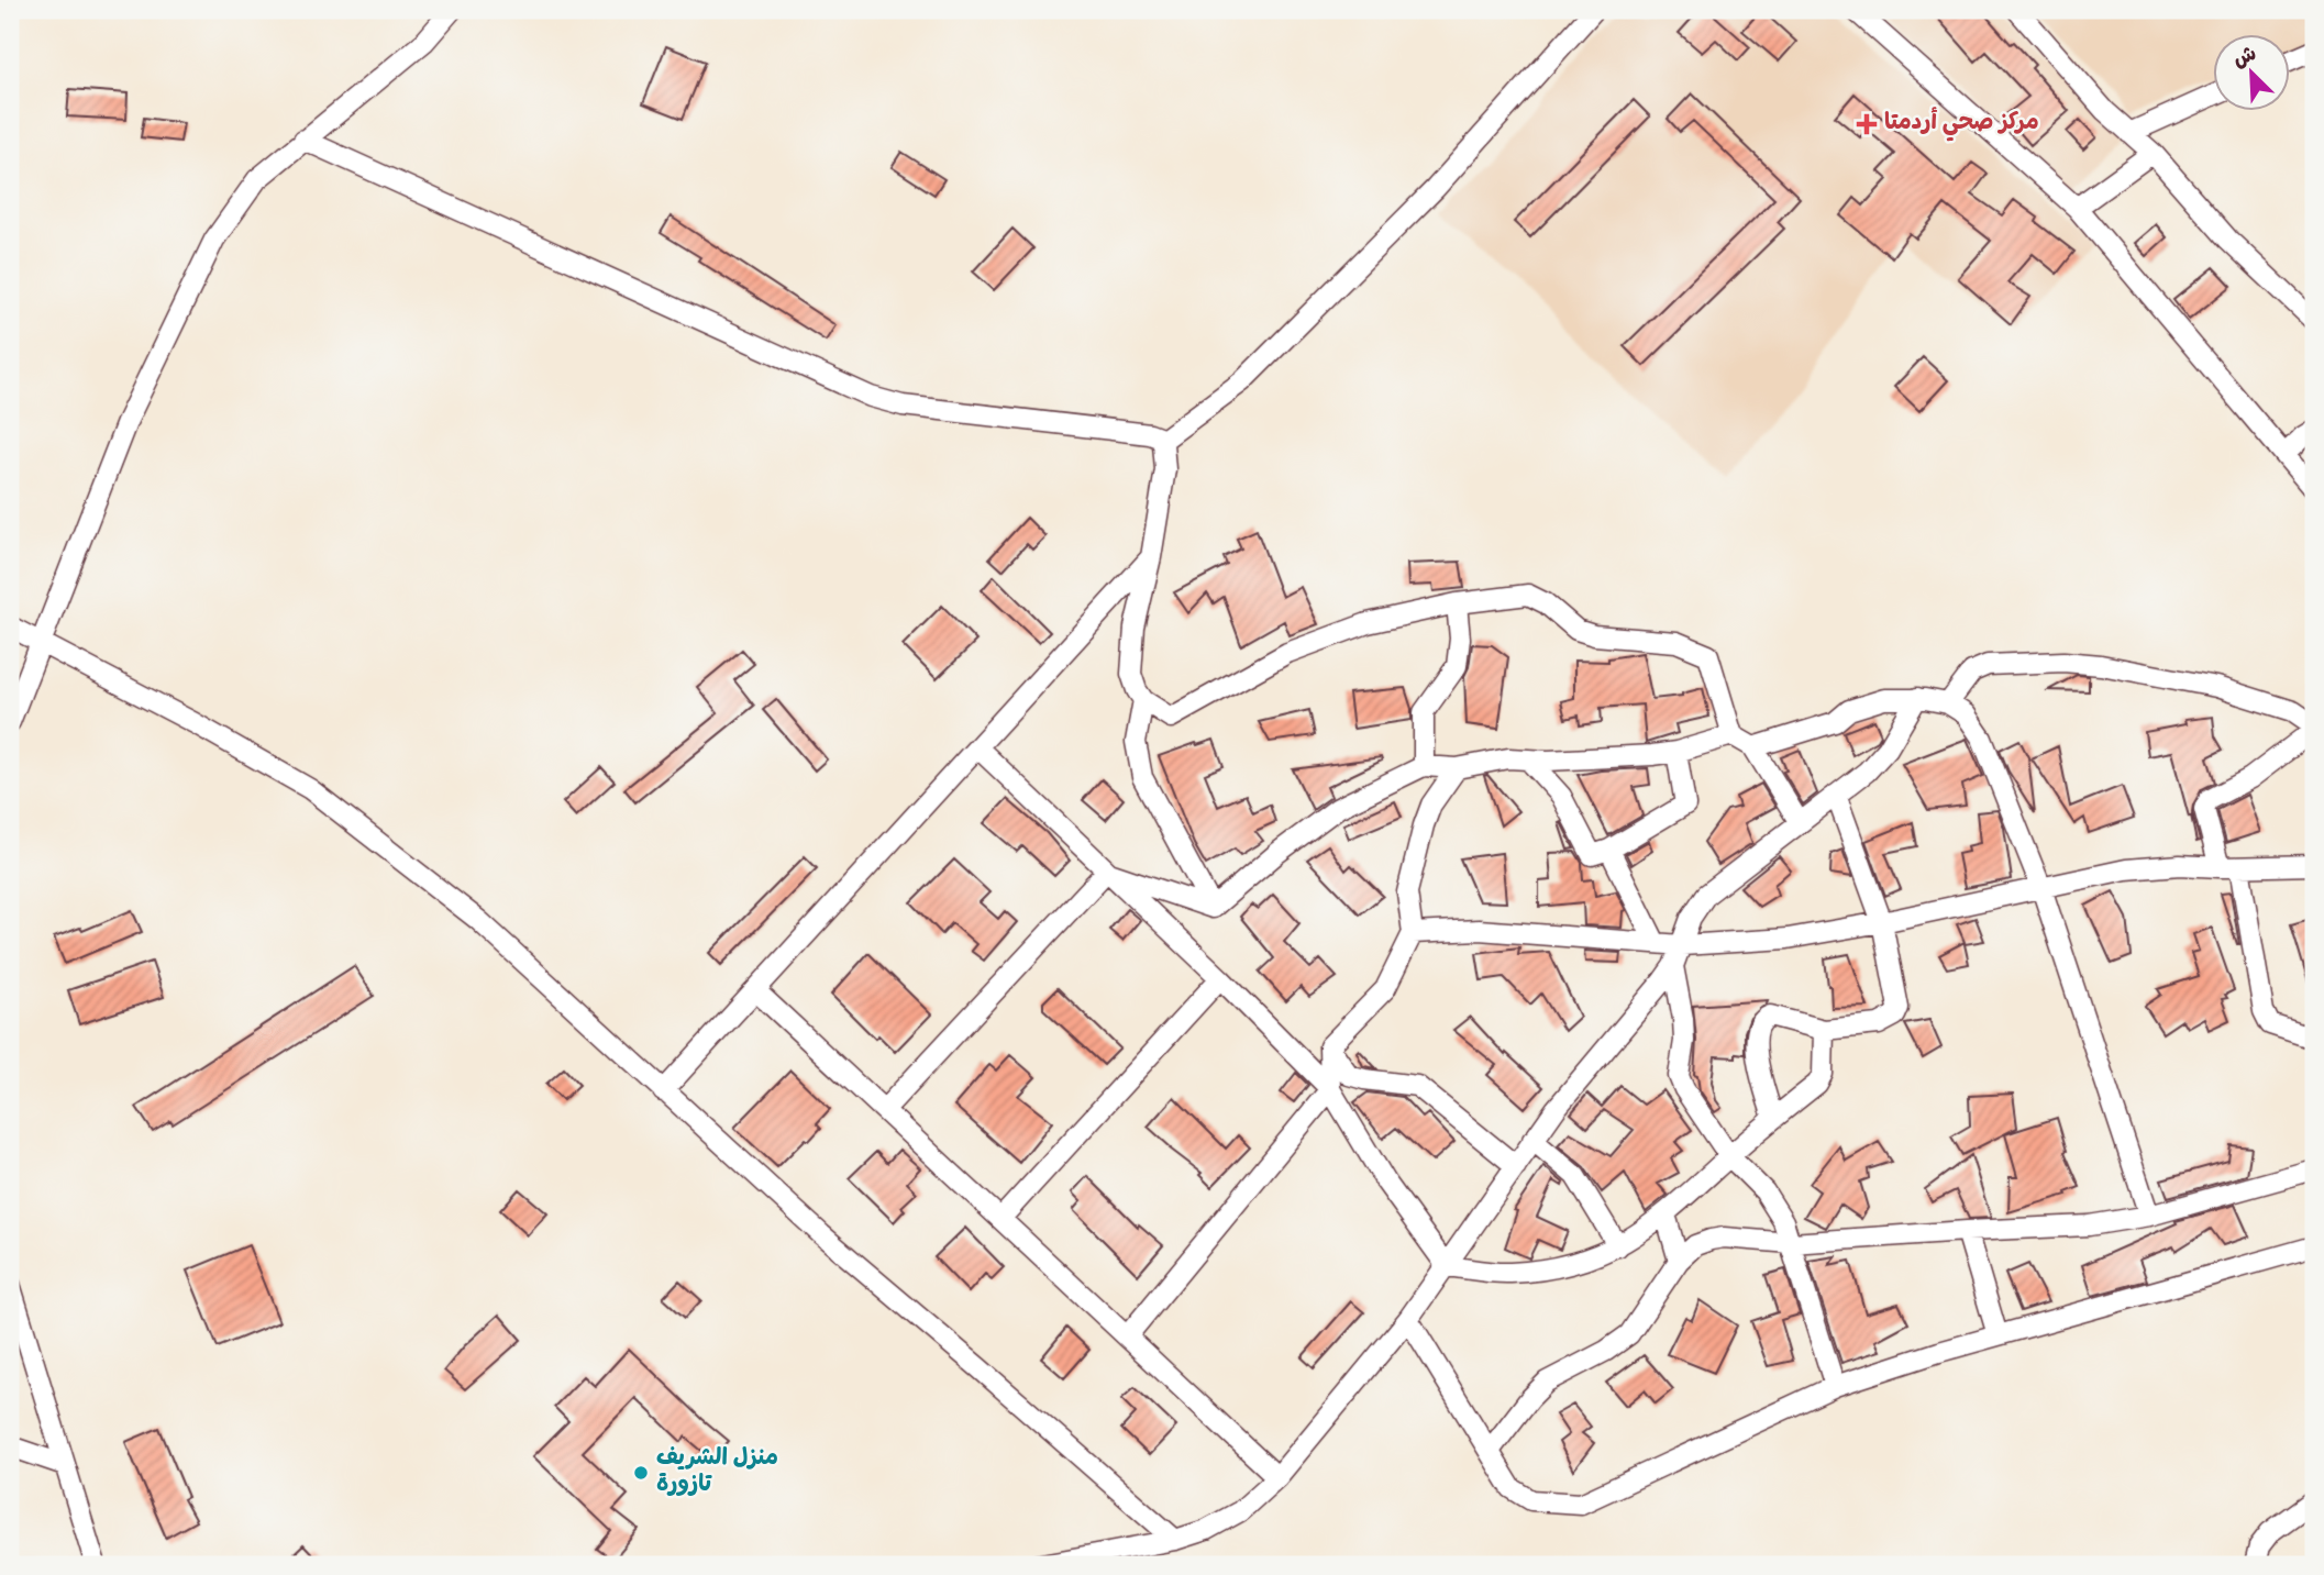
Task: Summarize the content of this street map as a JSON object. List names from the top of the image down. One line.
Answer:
{"places":{"health":["مركز صحي أردمتا"],"other":["منزل الشريف تازورة"]},"north":"top left"}
